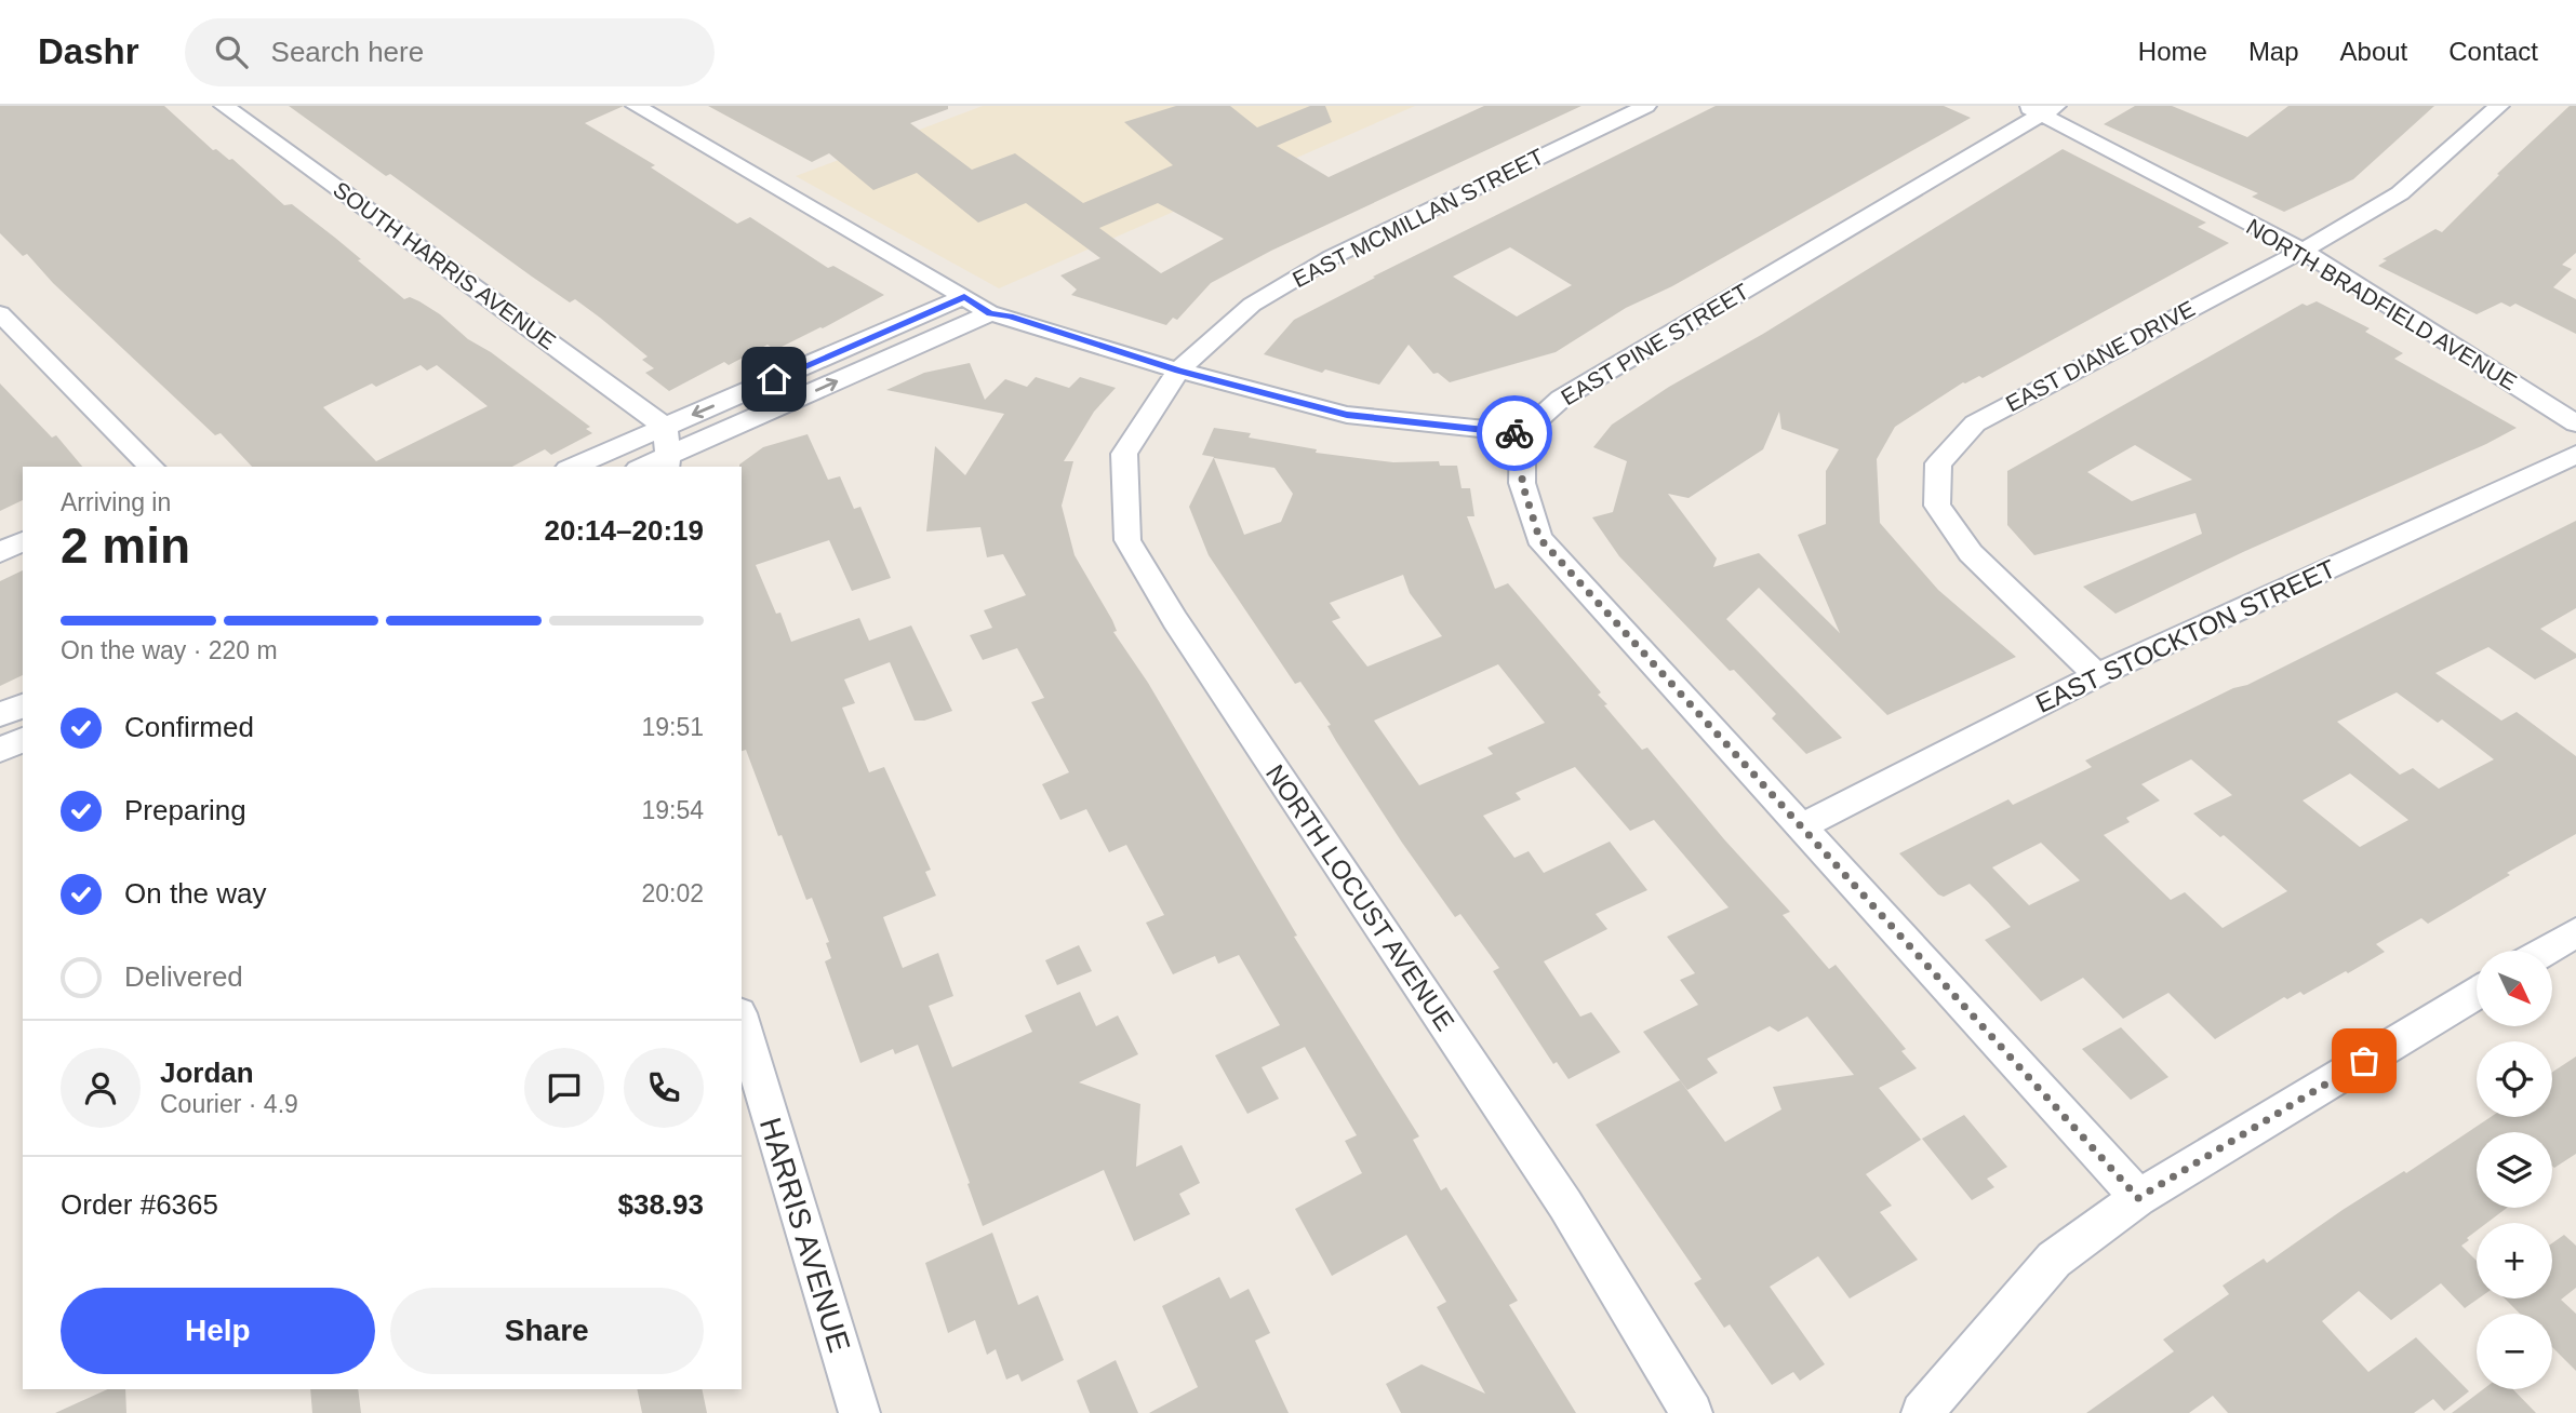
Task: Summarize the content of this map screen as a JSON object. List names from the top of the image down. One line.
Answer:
{"streets":{"street":["EAST MCMILLAN STREET","SOUTH HARRIS AVENUE","NORTH BRADFIELD AVENUE","EAST PINE STREET","EAST DIANE DRIVE","EAST STOCKTON STREET","NORTH LOCUST AVENUE","HARRIS AVENUE"]},"crossings":[["EAST MCMILLAN STREET","NORTH LOCUST AVENUE"],["NORTH BRADFIELD AVENUE","EAST PINE STREET"],["NORTH BRADFIELD AVENUE","EAST DIANE DRIVE"],["EAST DIANE DRIVE","EAST STOCKTON STREET"]],"north":"bottom right","page":{"header":"Dashr","search":"Search here","nav":["Home","Map","About","Contact"],"heading":["2 min","Arriving in","20:14–20:19"],"panel":["Jordan","Courier · 4.9","Order #6365","$38.93"],"bar":"On the way · 220 m","list":[["Confirmed","19:51"],["Preparing","19:54"],["On the way","20:02"],"Delivered"],"map_buttons":["+","−"],"buttons":["Help","Share"]}}
